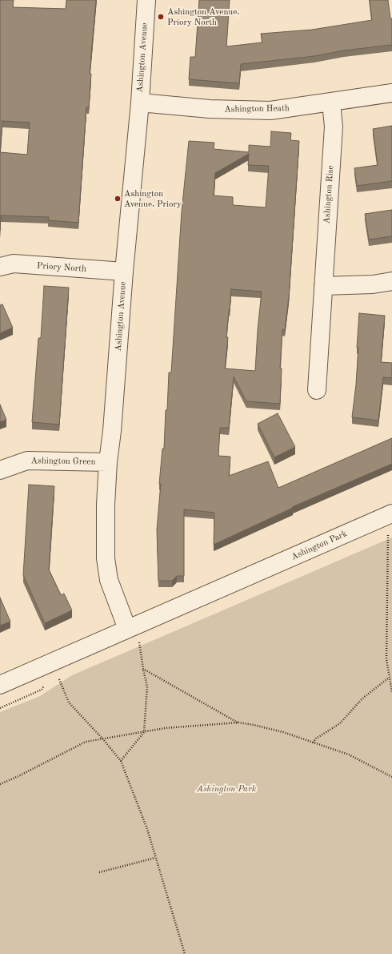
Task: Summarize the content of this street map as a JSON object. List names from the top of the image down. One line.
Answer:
{"streets":{"street":["Ashington Avenue","Ashington Heath","Ashington Rise","Priory North","Ashington Green","Ashington Park"]},"crossings":[["Ashington Avenue","Ashington Heath"],["Ashington Avenue","Priory North"],["Ashington Avenue","Ashington Green"],["Ashington Avenue","Ashington Park"],["Ashington Heath","Ashington Rise"]],"parks":["Ashington Park"],"places":["Ashington Avenue, Priory North","Ashington Avenue, Priory"]}
